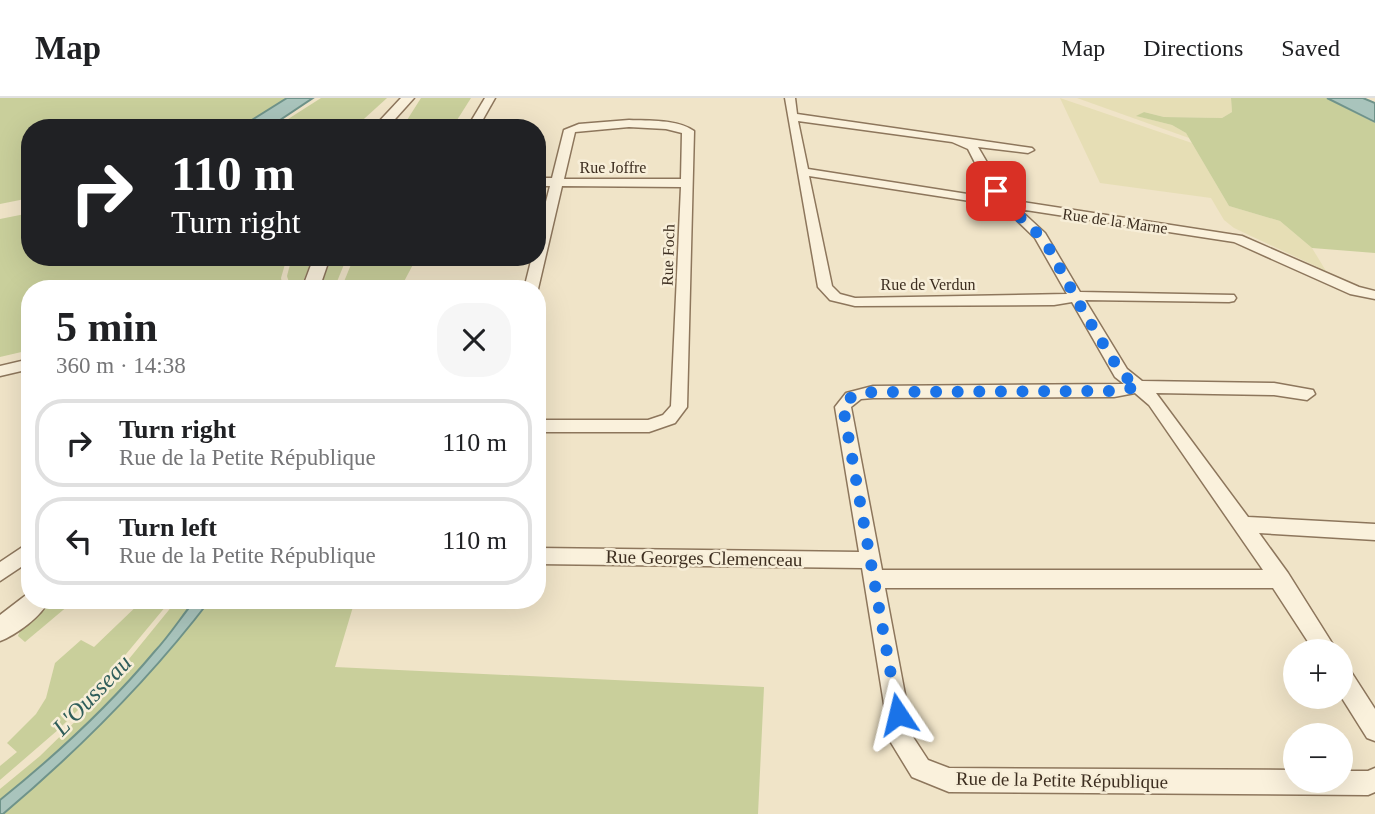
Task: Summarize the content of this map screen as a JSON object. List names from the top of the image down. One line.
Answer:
{"streets":{"street":["Rue Joffre","Rue de la Marne","Rue Foch","Rue de Verdun","Rue Georges Clemenceau","Rue de la Petite République"]},"crossings":[["Rue Joffre","Rue Foch"],["Rue de la Marne","Rue de Verdun"],["Rue Georges Clemenceau","Rue de la Petite République"]],"water":["L'Ousseau"],"page":{"header":"Map","nav":["Map","Directions","Saved"],"turn":["110 m","Turn right"],"heading":["5 min","360 m · 14:38"],"list":[{"name":"Turn right","note":"Rue de la Petite République","value":"110 m"},{"name":"Turn left","note":"Rue de la Petite République","value":"110 m"}],"map_buttons":["+","−"]}}
